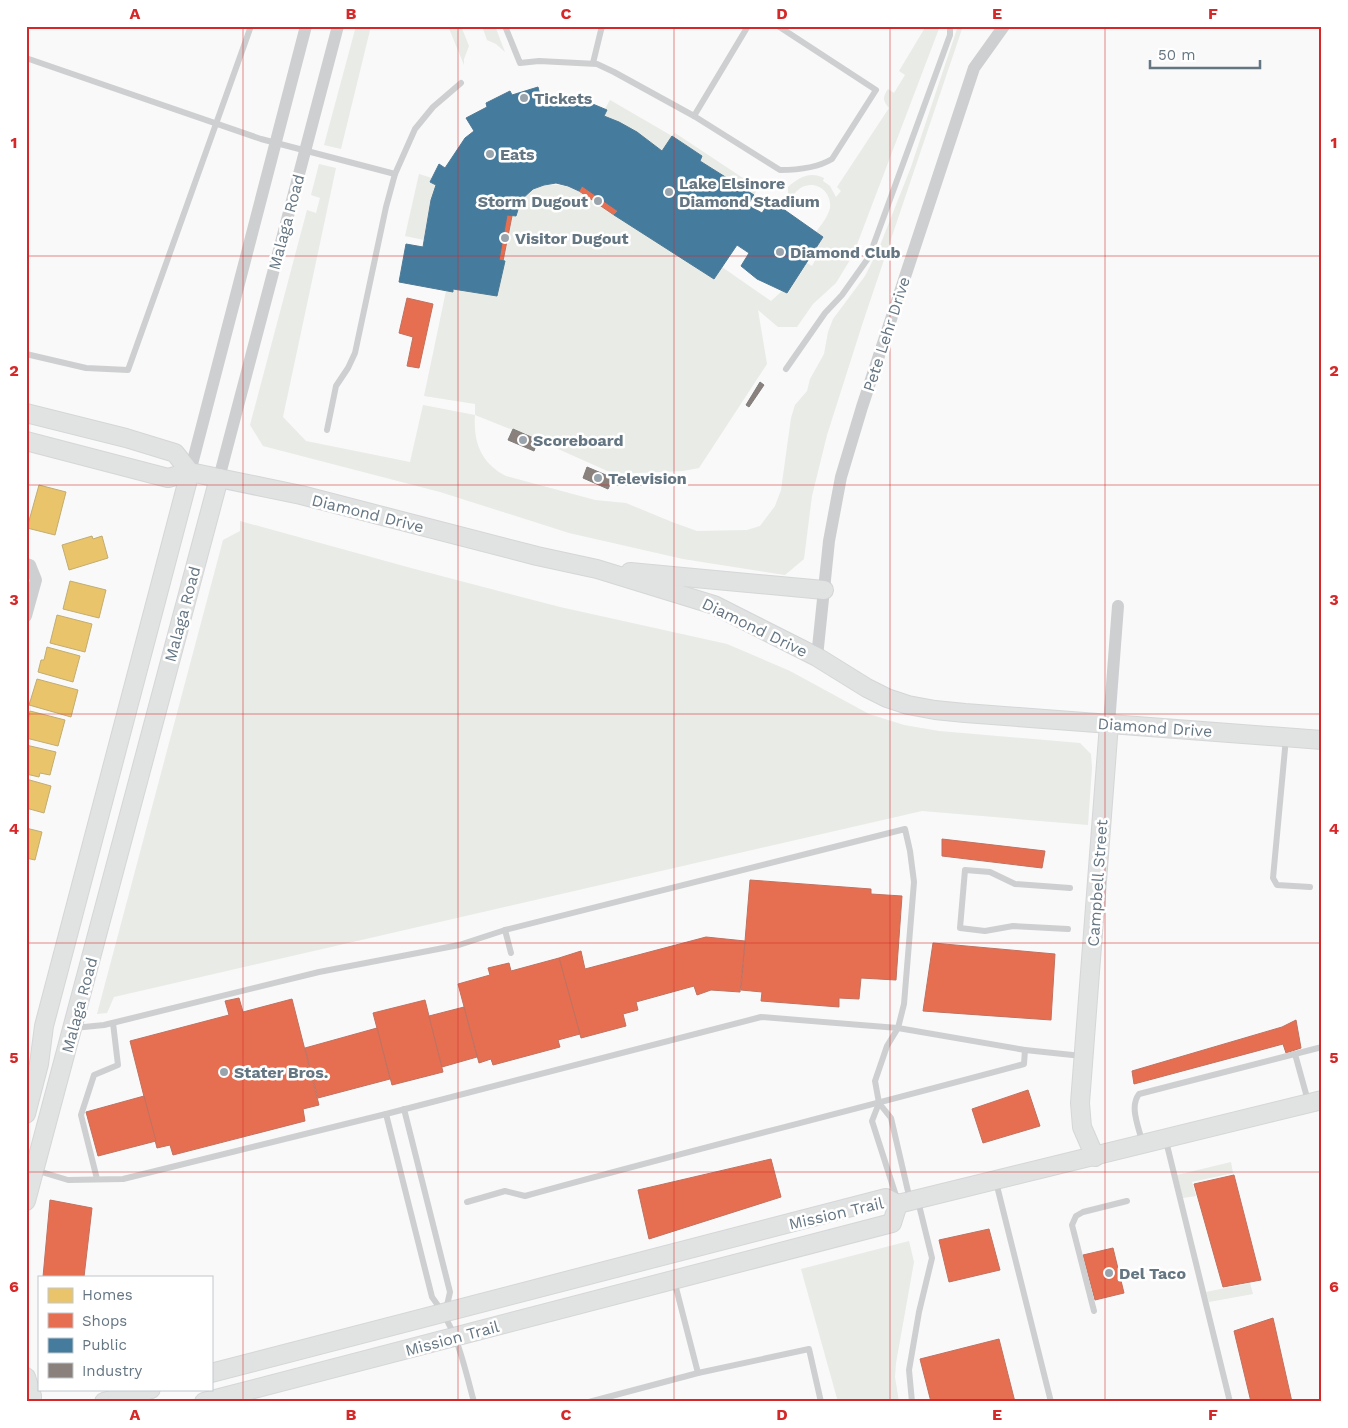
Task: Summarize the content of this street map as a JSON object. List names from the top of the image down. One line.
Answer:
{"streets":{"street":["Malaga Road","Pete Lehr Drive","Diamond Drive","Campbell Street","Mission Trail"]},"crossings":[["Malaga Road","Diamond Drive"],["Pete Lehr Drive","Diamond Drive"],["Diamond Drive","Campbell Street"]],"places":["Tickets","Eats","Lake Elsinore Diamond Stadium","Storm Dugout","Visitor Dugout","Diamond Club","Scoreboard","Television","Stater Bros.","Del Taco"],"legend":["Homes","Shops","Public","Industry"],"scale_bar":"50 m","grid":{"columns":["A","B","C","D","E","F"],"rows":["1","2","3","4","5","6"]}}
